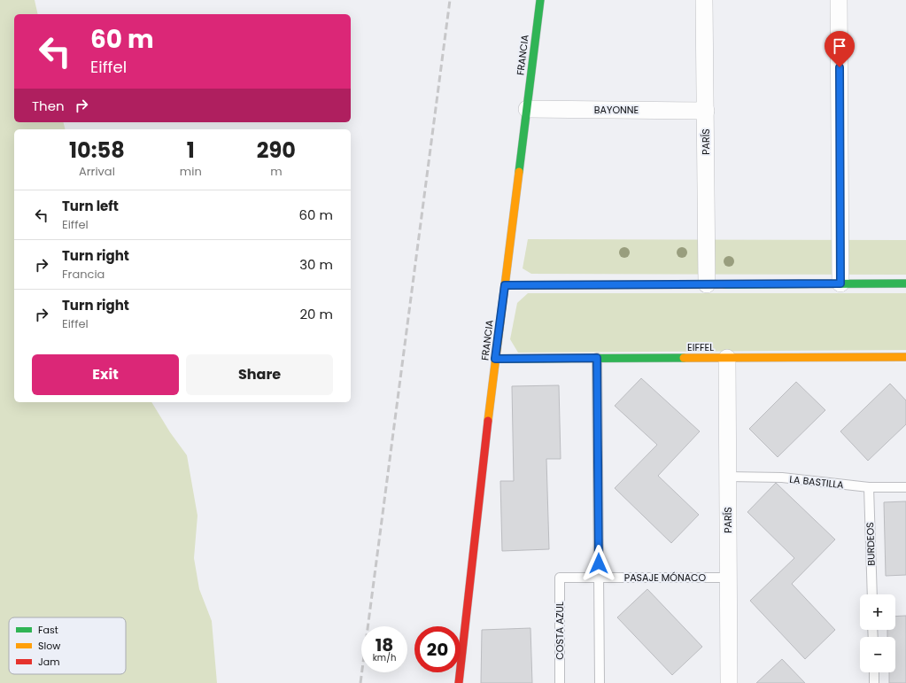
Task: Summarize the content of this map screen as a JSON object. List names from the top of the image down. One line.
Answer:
{"streets":{"street":["FRANCIA","BAYONNE","PARÍS","EIFFEL"],"lane":["LA BASTILLA","BURDEOS","PASAJE MÓNACO","COSTA AZUL"]},"crossings":[["FRANCIA","BAYONNE"],["FRANCIA","EIFFEL"],["BAYONNE","PARÍS"],["PARÍS","EIFFEL"],["PARÍS","LA BASTILLA"],["PARÍS","PASAJE MÓNACO"],["LA BASTILLA","BURDEOS"],["PASAJE MÓNACO","COSTA AZUL"]],"legend":["Fast","Slow","Jam"],"page":{"turn":["60 m","Eiffel"],"then":"Then","eta":["10:58","Arrival","1","min","290","m"],"list":[{"name":"Turn left","note":"Eiffel","value":"60 m"},{"name":"Turn right","note":"Francia","value":"30 m"},{"name":"Turn right","note":"Eiffel","value":"20 m"}],"buttons":["Exit","Share"],"map_buttons":["+","−"],"speed":"18 km/h","limit":"20"}}
